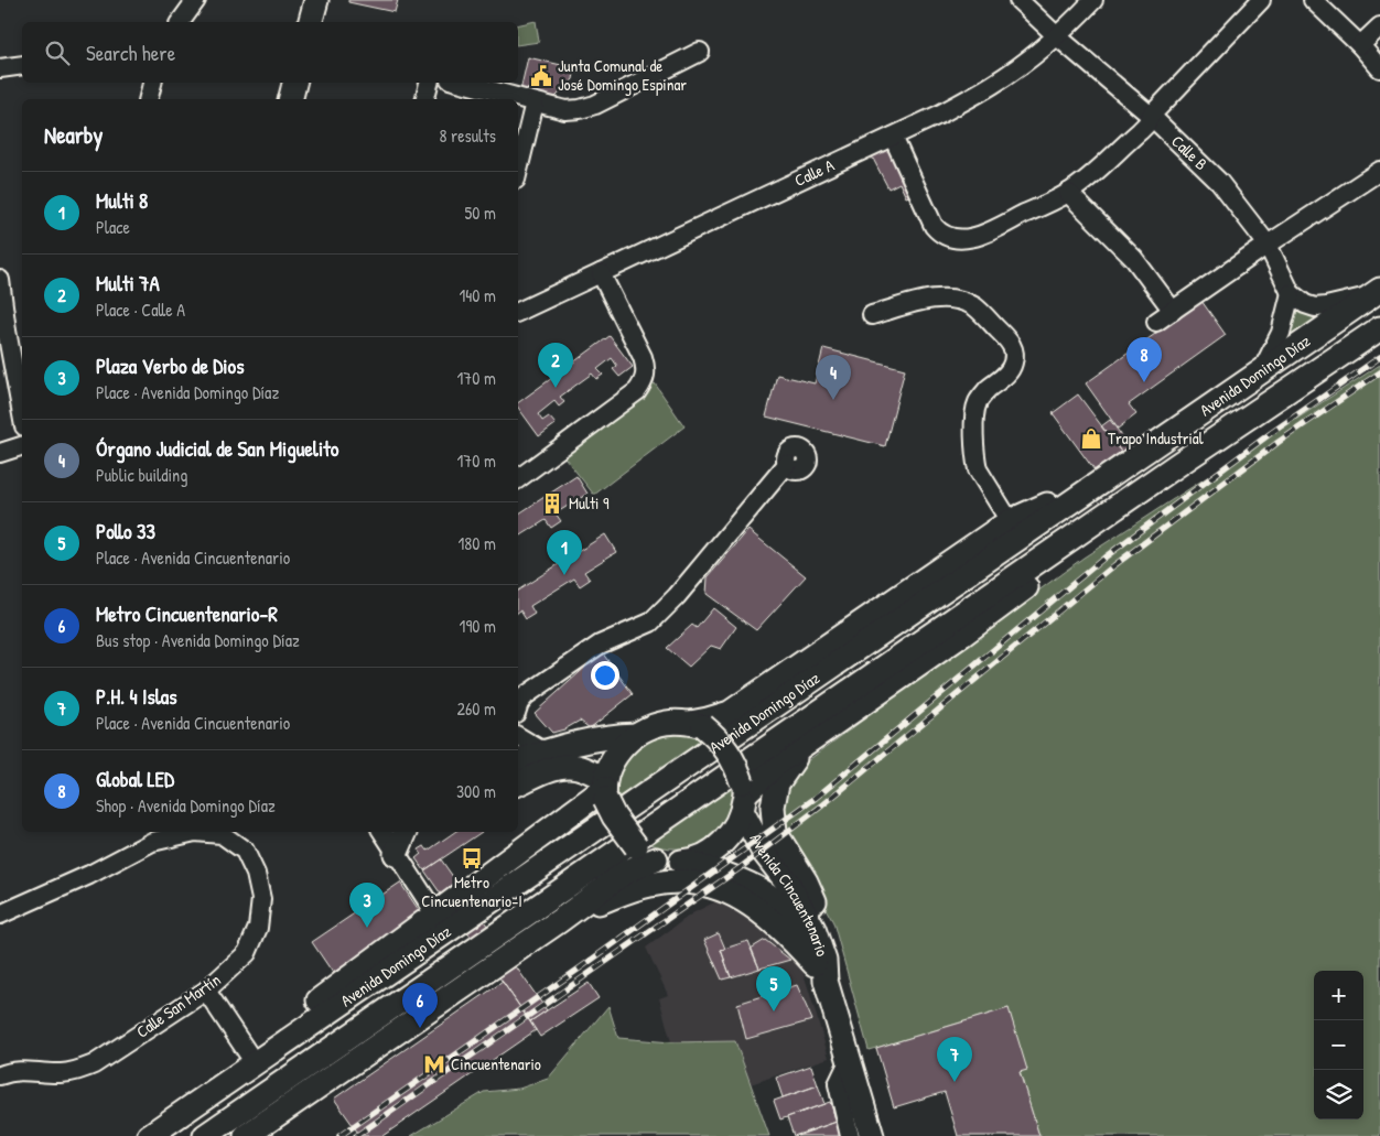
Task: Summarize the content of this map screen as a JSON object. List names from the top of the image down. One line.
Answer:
{"streets":{"main road":["Avenida Domingo Díaz","Avenida Cincuentenario"],"street":["Calle B","Calle A","Calle San Martín"]},"crossings":[["Calle B","Calle A"]],"places":{"public building":["Junta Comunal de José Domingo Espinar"],"shop":["Trapo Industrial"],"building":["Multi 9"],"bus stop":["Metro Cincuentenario-I"],"metro station":["Cincuentenario"]},"page":{"search":"Search here","heading":["Nearby","8 results"],"list":[{"mark":"1","name":"Multi 8","note":"Place","value":"50 m"},{"mark":"2","name":"Multi 7A","note":"Place · Calle A","value":"140 m"},{"mark":"3","name":"Plaza Verbo de Dios","note":"Place · Avenida Domingo Díaz","value":"170 m"},{"mark":"4","name":"Órgano Judicial de San Miguelito","note":"Public building","value":"170 m"},{"mark":"5","name":"Pollo 33","note":"Place · Avenida Cincuentenario","value":"180 m"},{"mark":"6","name":"Metro Cincuentenario-R","note":"Bus stop · Avenida Domingo Díaz","value":"190 m"},{"mark":"7","name":"P.H. 4 Islas","note":"Place · Avenida Cincuentenario","value":"260 m"},{"mark":"8","name":"Global LED","note":"Shop · Avenida Domingo Díaz","value":"300 m"}],"pins":["8","2","4","1","3","5","6","7"],"map_buttons":["+","−"]}}
